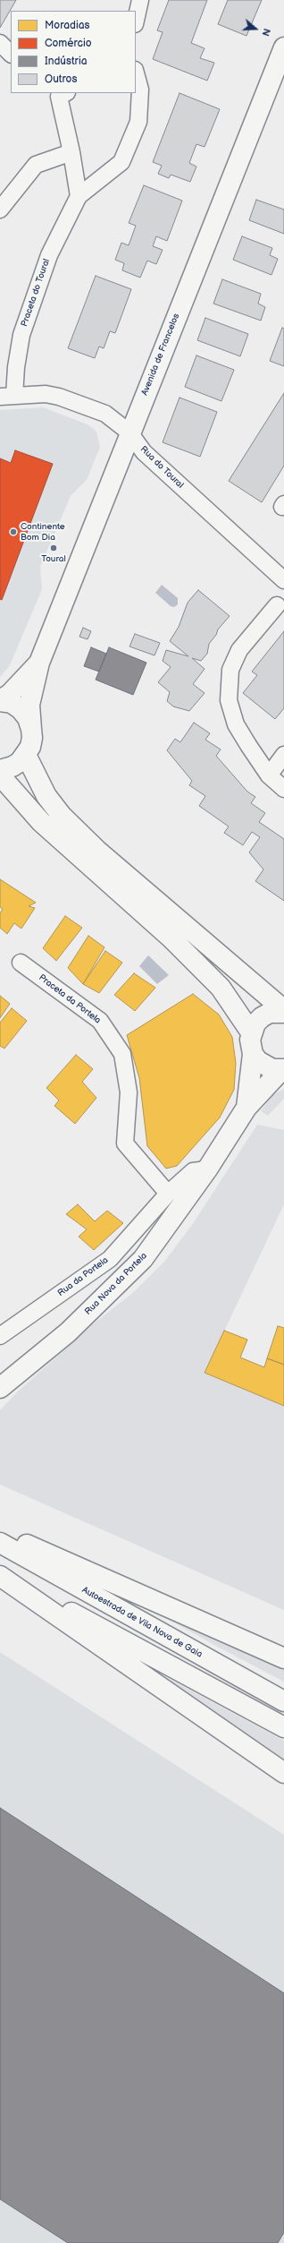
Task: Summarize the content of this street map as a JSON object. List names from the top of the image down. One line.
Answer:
{"streets":{"main road":["Avenida de Francelos","Rua Nova da Portela","Autoestrada de Vila Nova de Gaia"],"street":["Praceta do Toural","Rua do Toural","Praceta da Portela","Rua da Portela"]},"crossings":[["Praceta do Toural","Rua do Toural"],["Avenida de Francelos","Rua do Toural"],["Praceta da Portela","Rua da Portela"],["Rua da Portela","Rua Nova da Portela"]],"places":["Continente Bom Dia","Toural"],"legend":["Moradias","Comércio","Indústria","Outros"],"north":"right"}
